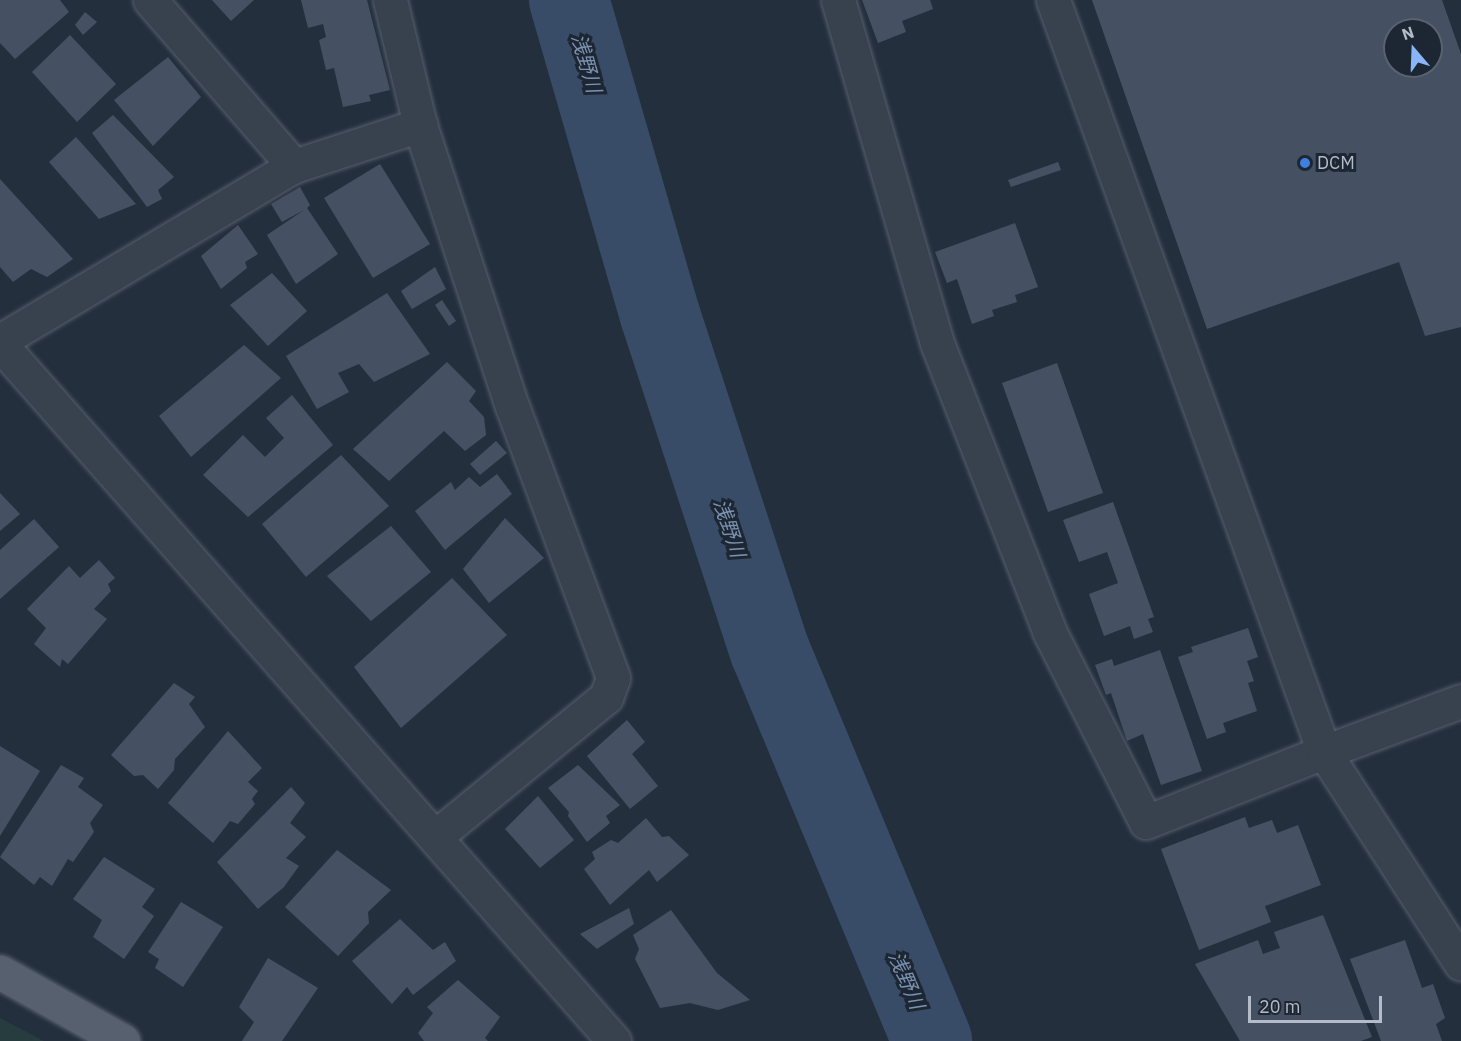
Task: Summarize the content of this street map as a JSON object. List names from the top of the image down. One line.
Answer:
{"water":["浅野川"],"places":["DCM"],"scale_bar":"20 m","north":"top"}
